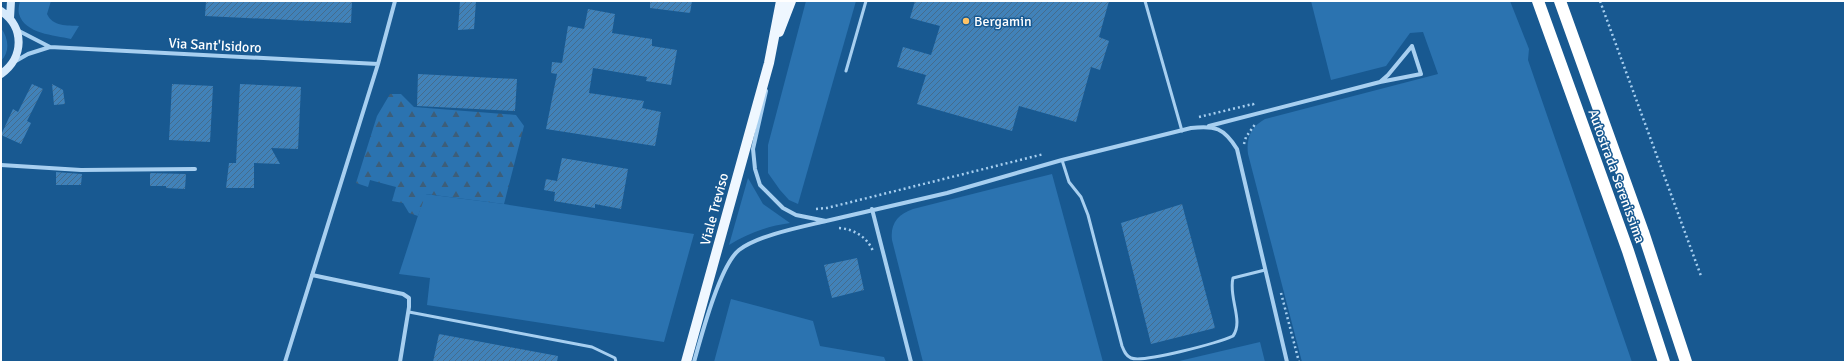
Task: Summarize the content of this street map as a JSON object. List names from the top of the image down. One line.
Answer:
{"streets":{"highway":["Autostrada Serenissima"],"main road":["Viale Treviso"],"street":["Via Sant'Isidoro"]},"places":["Bergamin"]}
